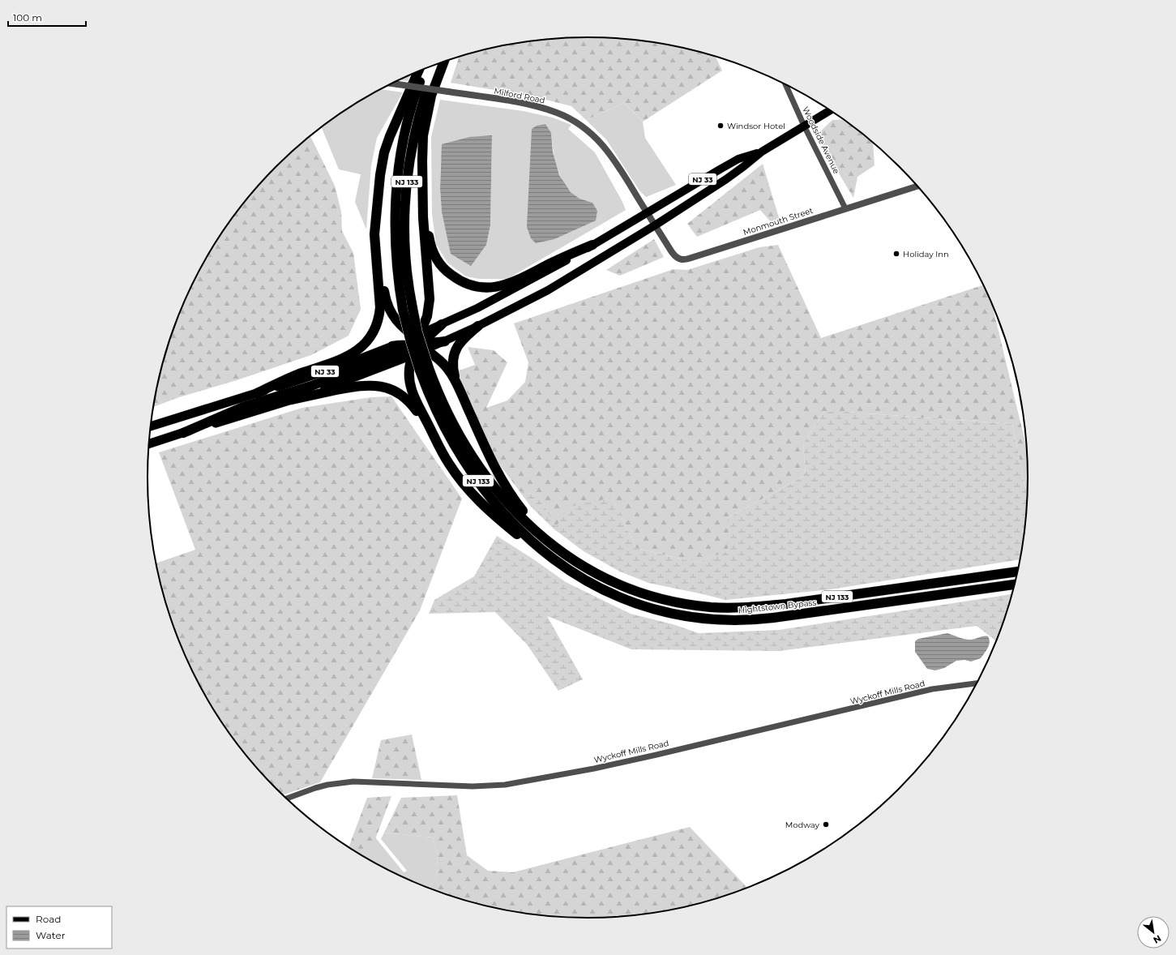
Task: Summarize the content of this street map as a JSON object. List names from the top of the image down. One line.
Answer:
{"streets":{"highway":["NJ 33","NJ 133","Hightstown Bypass"],"street":["Milford Road","Woodside Avenue","Monmouth Street","Wyckoff Mills Road"]},"crossings":[["Milford Road","NJ 33"],["Milford Road","Monmouth Street"],["Woodside Avenue","NJ 33"],["Woodside Avenue","Monmouth Street"],["NJ 33","Monmouth Street"]],"places":["Windsor Hotel","Holiday Inn","Modway"],"legend":["Road","Water"],"scale_bar":"100 m","north":"bottom right"}
